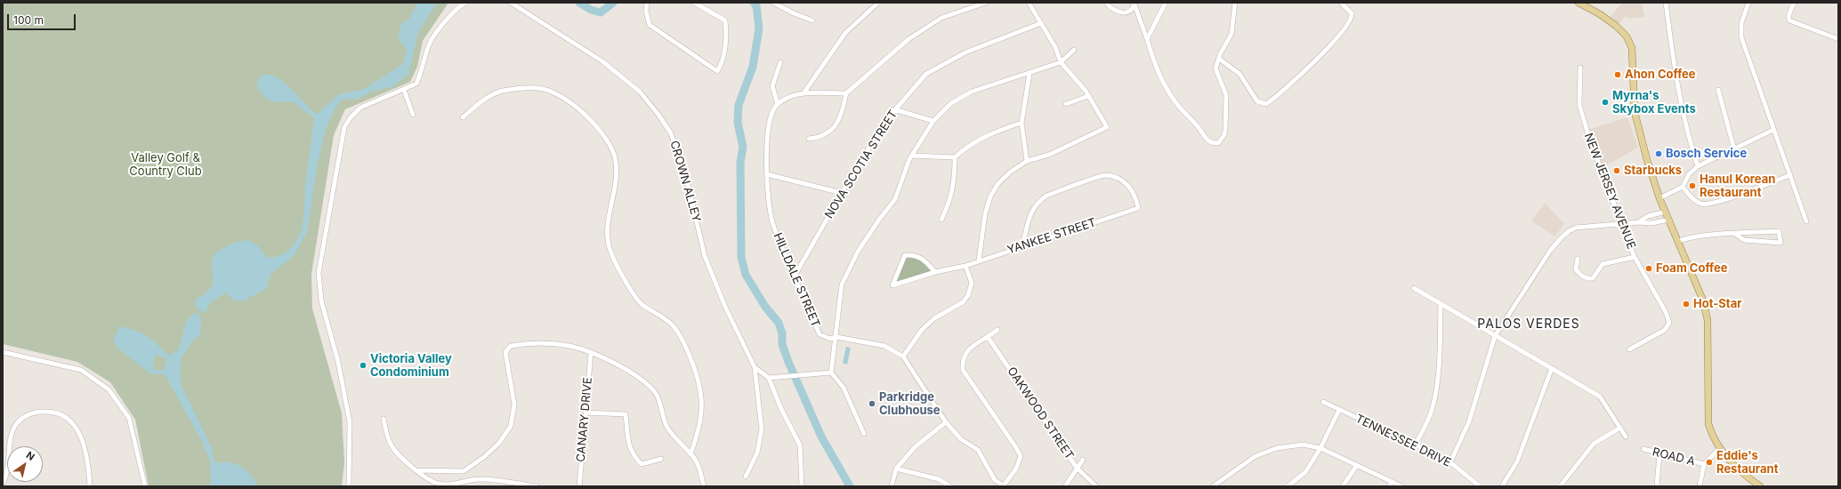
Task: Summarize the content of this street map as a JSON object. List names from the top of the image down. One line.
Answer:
{"streets":{"street":["NOVA SCOTIA STREET","CROWN ALLEY","NEW JERSEY AVENUE","YANKEE STREET","HILLDALE STREET","OAKWOOD STREET","CANARY DRIVE","TENNESSEE DRIVE","ROAD A"]},"crossings":[["NOVA SCOTIA STREET","HILLDALE STREET"]],"districts":["PALOS VERDES"],"parks":["Valley Golf & Country Club"],"places":["Ahon Coffee","Myrna's Skybox Events","Bosch Service","Starbucks","Hanul Korean Restaurant","Foam Coffee","Hot-Star","Victoria Valley Condominium","Parkridge Clubhouse","Eddie's Restaurant"],"scale_bar":"100 m","north":"top right"}
